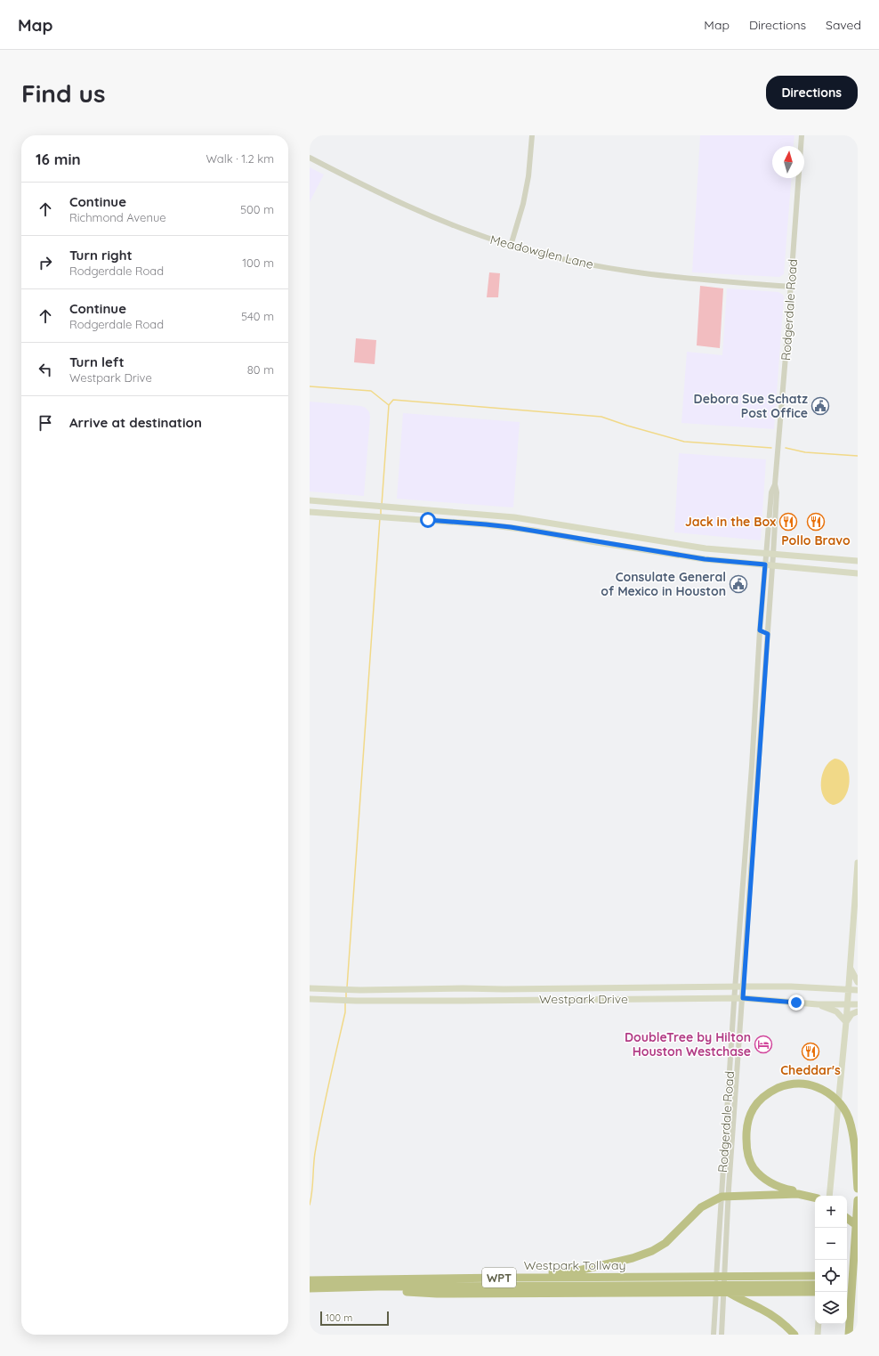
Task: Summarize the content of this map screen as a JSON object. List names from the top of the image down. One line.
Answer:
{"streets":{"highway":["Westpark Tollway","WPT"],"main road":["Westpark Drive"],"street":["Meadowglen Lane","Rodgerdale Road"]},"crossings":[["Meadowglen Lane","Rodgerdale Road"],["Rodgerdale Road","Westpark Drive"]],"places":{"public building":["Debora Sue Schatz Post Office","Consulate General of Mexico in Houston"],"restaurant":["Jack in the Box","Pollo Bravo","Cheddar's"],"hotel":["DoubleTree by Hilton Houston Westchase"]},"scale_bar":"100 m","north":"top","page":{"header":"Map","nav":["Map","Directions","Saved"],"buttons":"Directions","title":"Find us","heading":["16 min","Walk · 1.2 km"],"list":[["Continue","Richmond Avenue","500 m"],["Turn right","Rodgerdale Road","100 m"],["Continue","Rodgerdale Road","540 m"],["Turn left","Westpark Drive","80 m"],"Arrive at destination"],"map_buttons":["+","−"],"scale":"100 m"}}
